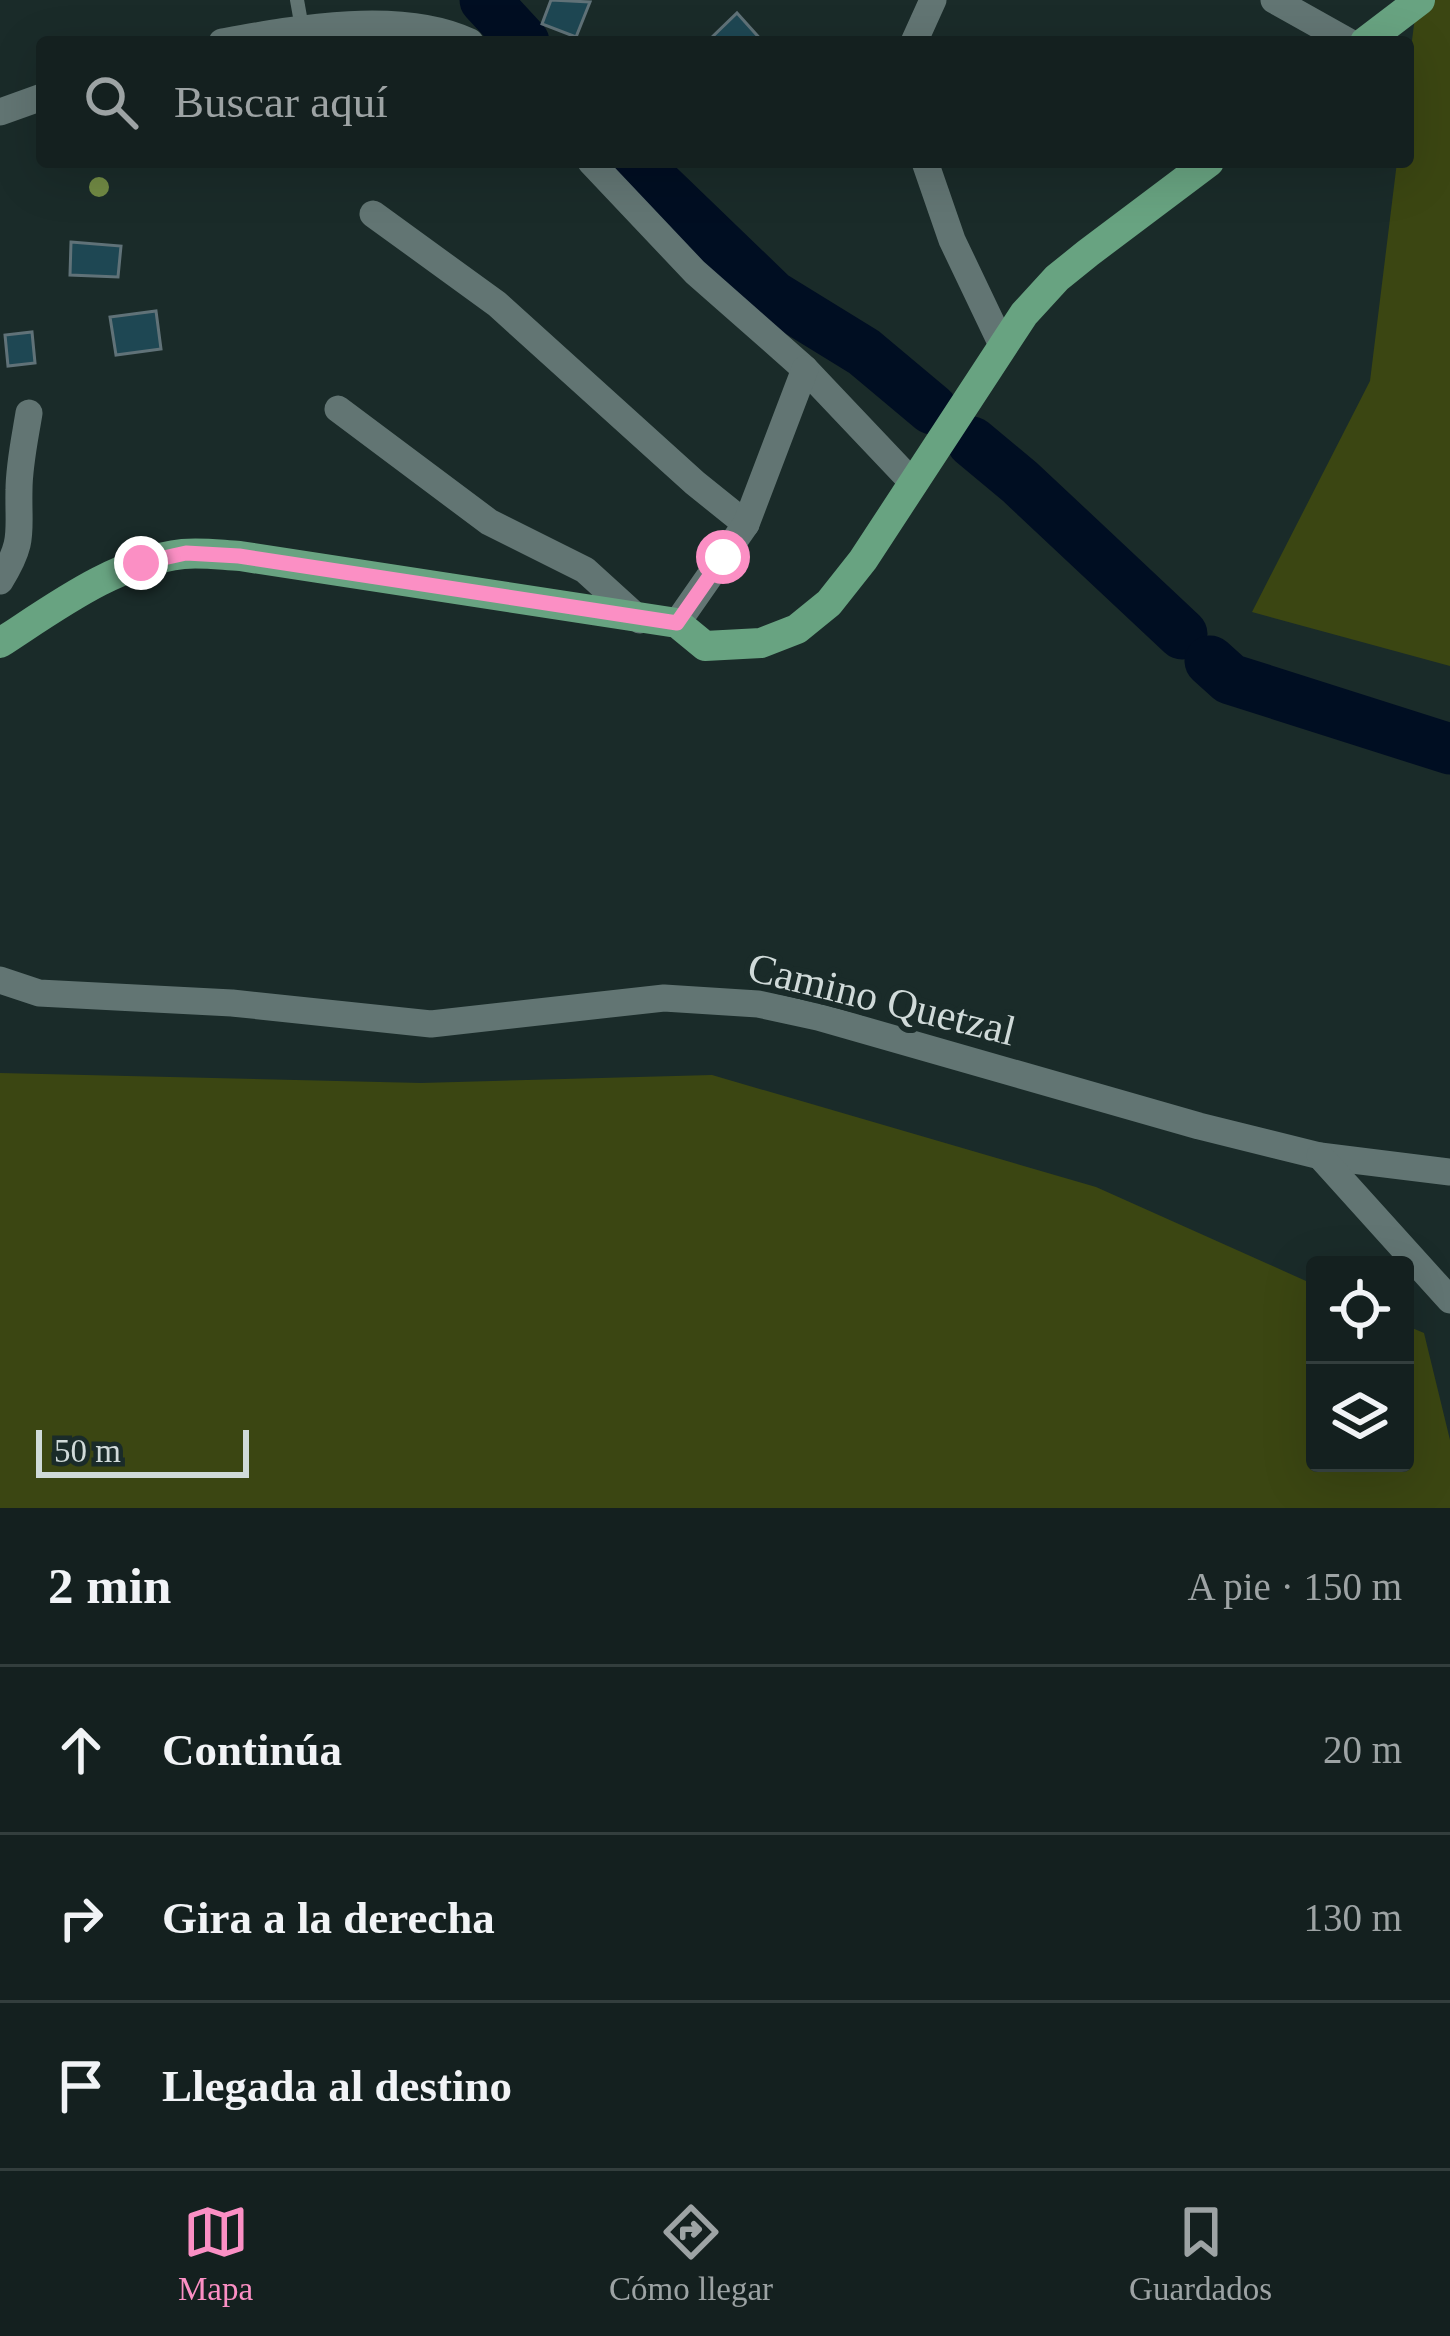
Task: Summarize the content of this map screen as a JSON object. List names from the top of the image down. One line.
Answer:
{"streets":{"street":["Camino Quetzal"]},"scale_bar":"50 m","page":{"search":"Buscar aquí","scale":"50 m","heading":["2 min","A pie · 150 m"],"list":[["Continúa","20 m"],["Gira a la derecha","130 m"],"Llegada al destino"],"nav":["Mapa","Cómo llegar","Guardados"]}}
